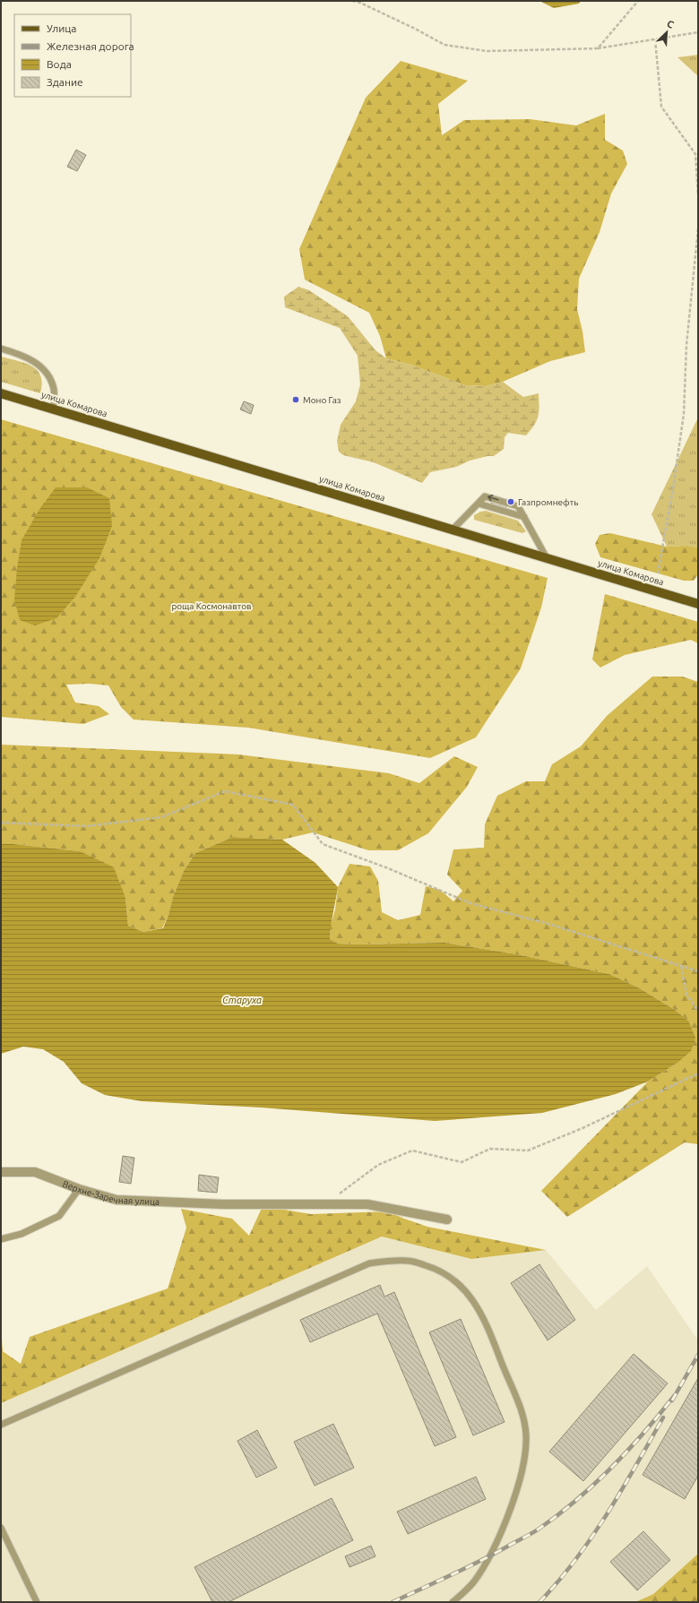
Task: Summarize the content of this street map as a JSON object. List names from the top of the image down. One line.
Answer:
{"streets":{"main road":["улица Комарова"],"street":["Верхне-Заречная улица"]},"water":["Старуха"],"parks":["роща Космонавтов"],"places":["Моно Газ","Газпромнефть"],"legend":["Улица","Железная дорога","Вода","Здание"],"north":"top right"}
